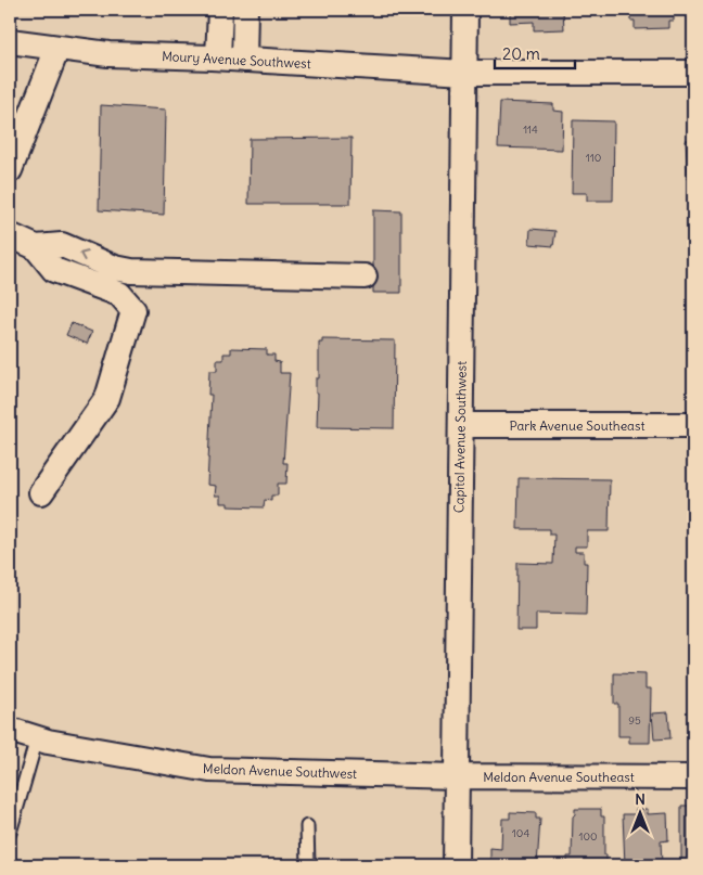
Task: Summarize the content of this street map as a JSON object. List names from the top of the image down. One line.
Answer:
{"streets":{"street":["Moury Avenue Southwest","Park Avenue Southeast","Capitol Avenue Southwest","Meldon Avenue Southwest","Meldon Avenue Southeast"]},"crossings":[["Moury Avenue Southwest","Capitol Avenue Southwest"],["Park Avenue Southeast","Capitol Avenue Southwest"],["Capitol Avenue Southwest","Meldon Avenue Southwest"],["Capitol Avenue Southwest","Meldon Avenue Southeast"],["Meldon Avenue Southwest","Meldon Avenue Southeast"]],"house_numbers":["114","110","95","104","100"],"scale_bar":"20 m","north":"top"}
